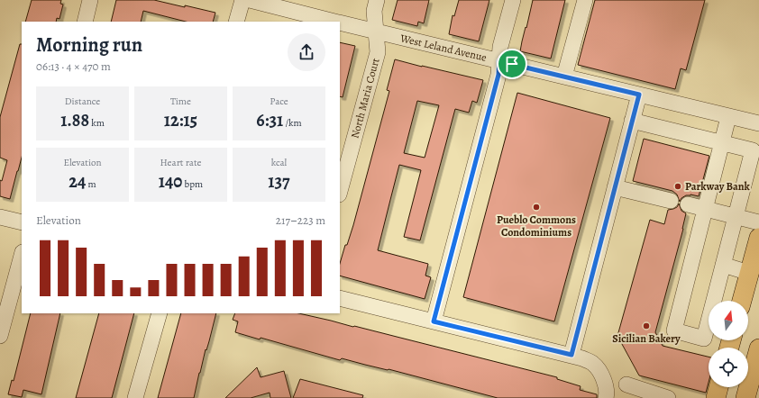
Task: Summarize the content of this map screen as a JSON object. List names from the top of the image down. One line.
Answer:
{"streets":{"street":["West Leland Avenue","North Maria Court"]},"crossings":[["West Leland Avenue","North Maria Court"]],"places":["Parkway Bank","Pueblo Commons Condominiums","Sicilian Bakery"],"north":"top","page":{"heading":["Morning run","06:13 · 4 × 470 m"],"stats":[["Distance","1.88 km"],["Time","12:15"],["Pace","6:31 /km"],["Elevation","24 m"],["Heart rate","140 bpm"],["kcal","137"]],"chart":["Elevation","217–223 m"]}}
